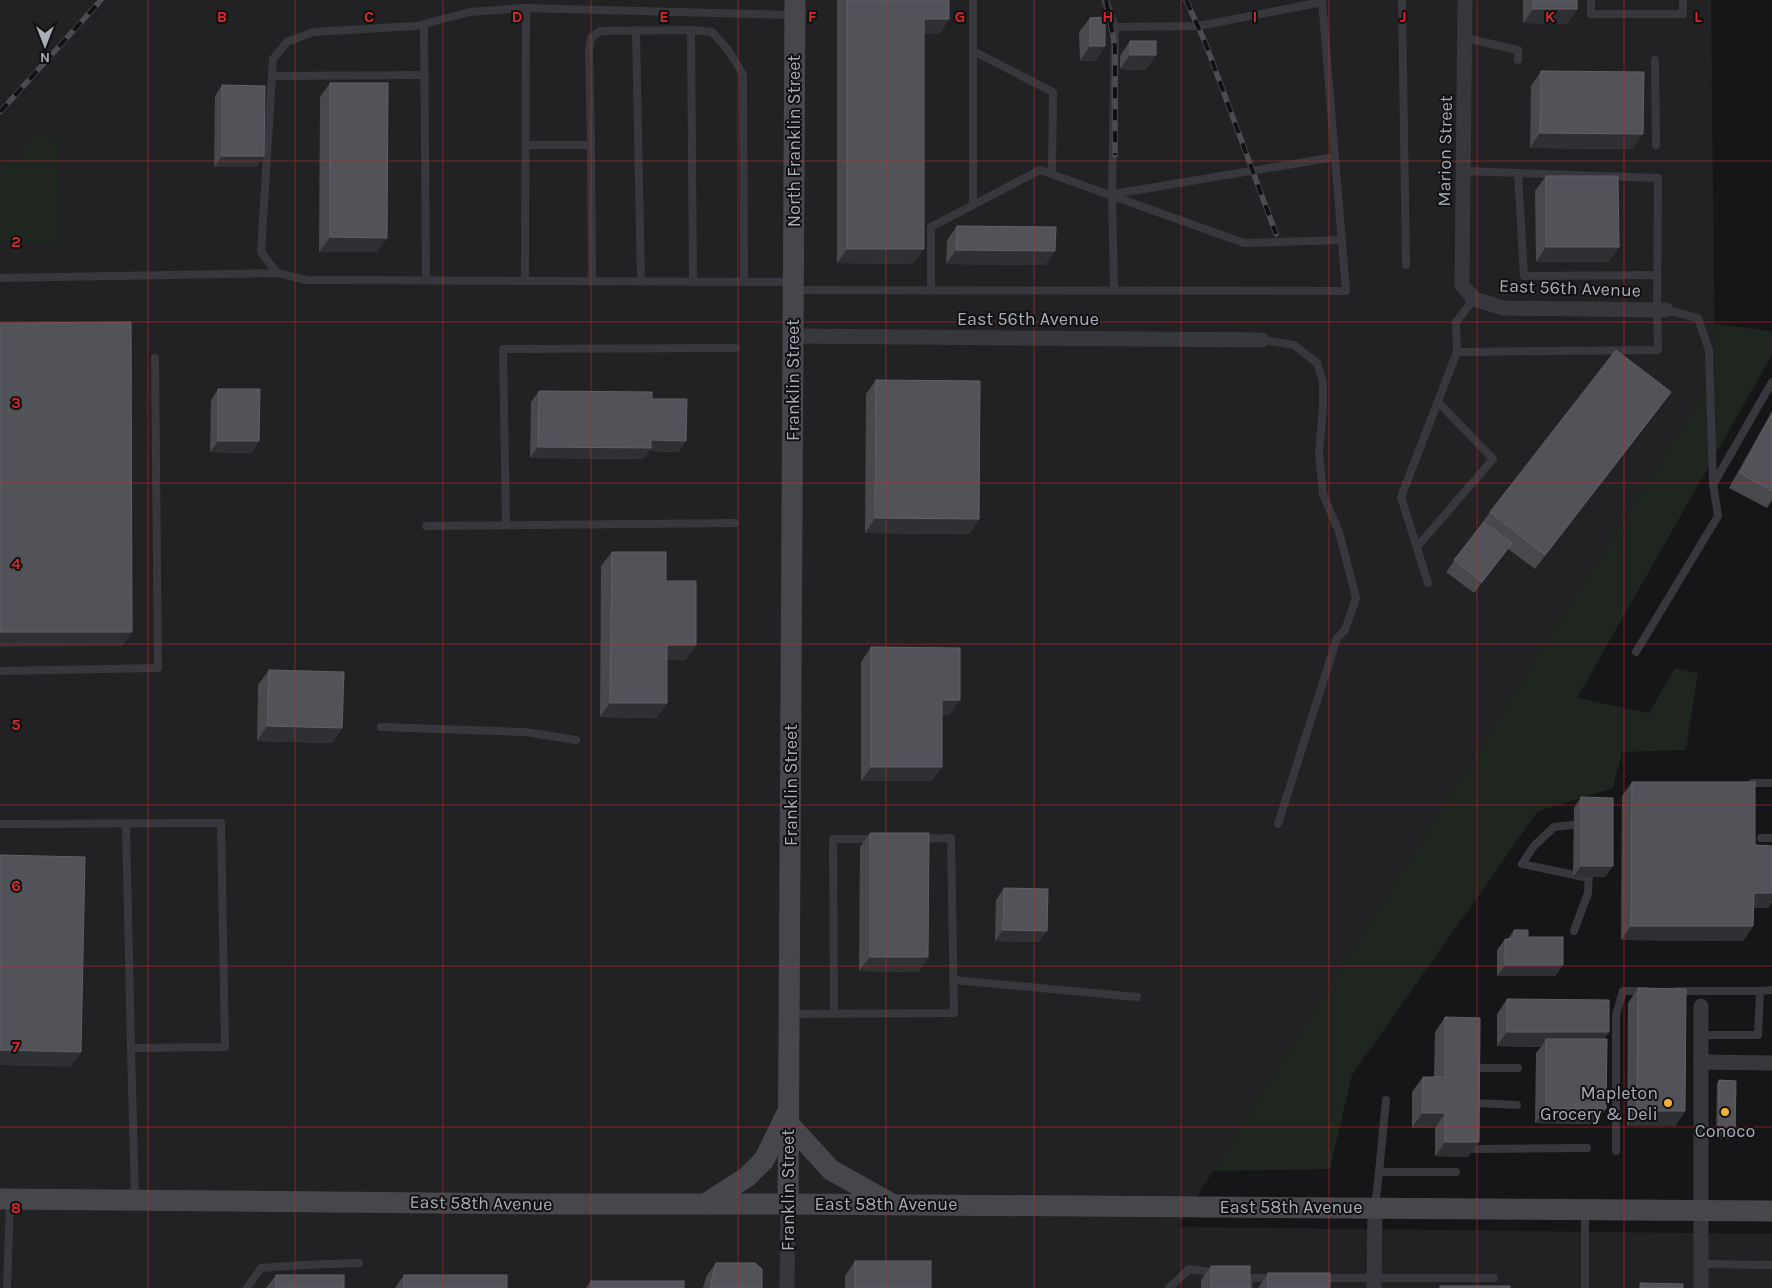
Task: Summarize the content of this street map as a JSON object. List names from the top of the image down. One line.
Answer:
{"streets":{"main road":["North Franklin Street","Franklin Street","East 58th Avenue"],"street":["Marion Street","East 56th Avenue"]},"crossings":[["North Franklin Street","Franklin Street"],["Marion Street","East 56th Avenue"],["East 56th Avenue","Franklin Street"],["Franklin Street","East 58th Avenue"]],"places":["Mapleton Grocery & Deli","Conoco"],"north":"bottom","grid":{"columns":["B","C","D","E","F","G","H","I","J","K","L"],"rows":["2","3","4","5","6","7","8"]}}
